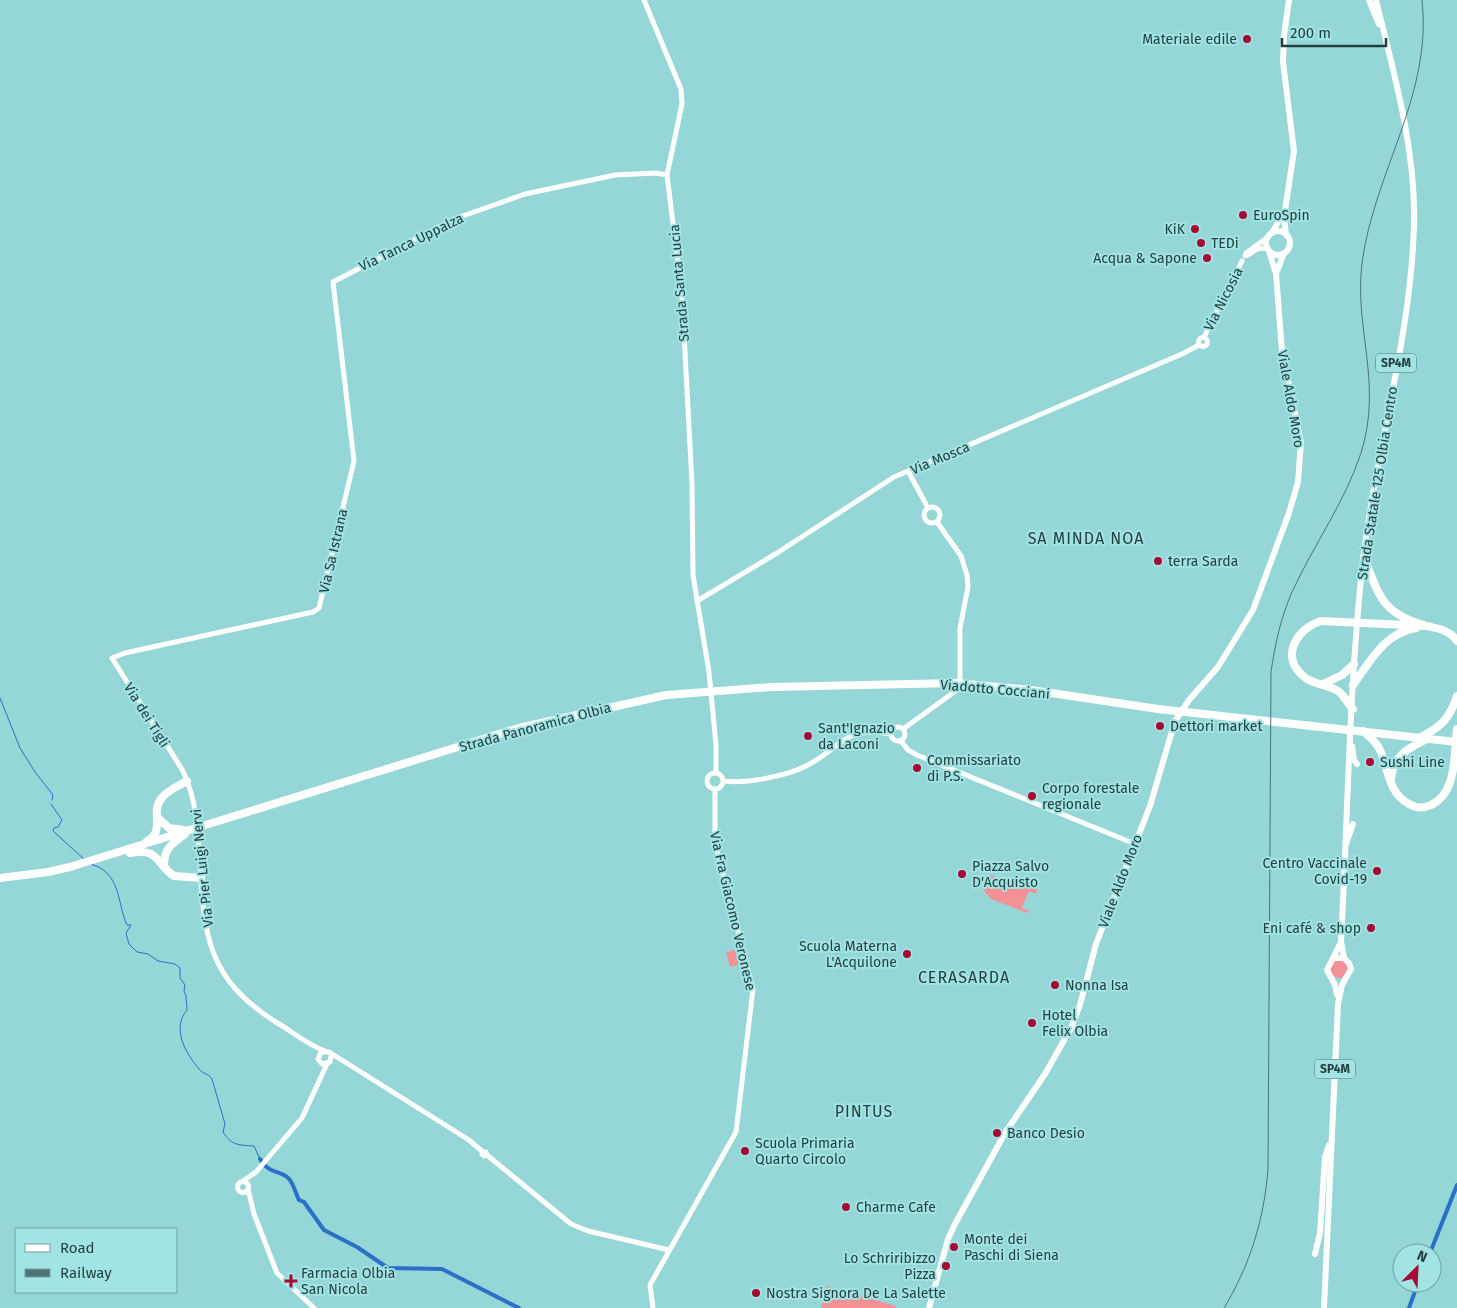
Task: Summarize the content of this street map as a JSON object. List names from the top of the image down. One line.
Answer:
{"streets":{"highway":["Viadotto Cocciani","Strada Panoramica Olbia"],"main road":["SP4M","Viale Aldo Moro","Strada Statale 125 Olbia Centro"],"street":["Via Tanca Uppalza","Strada Santa Lucia","Via Nicosia","Via Mosca","Via Sa Istrana","Via dei Tigli","Via Pier Luigi Nervi","Via Fra Giacomo Veronese"]},"crossings":[["Via Tanca Uppalza","Strada Santa Lucia"],["Via Tanca Uppalza","Via Sa Istrana"],["Strada Santa Lucia","Via Mosca"],["Via Nicosia","Viale Aldo Moro"],["Via Nicosia","Via Mosca"],["SP4M","Strada Statale 125 Olbia Centro"],["Via Sa Istrana","Via dei Tigli"],["Viadotto Cocciani","Strada Panoramica Olbia"],["Via dei Tigli","Via Pier Luigi Nervi"]],"districts":["SA MINDA NOA","CERASARDA","PINTUS"],"places":{"other":["Materiale edile","EuroSpin","KiK","TEDi","Acqua & Sapone","terra Sarda","Dettori market","Sant'Ignazio da Laconi","Sushi Line","Commissariato di P.S.","Corpo forestale regionale","Centro Vaccinale Covid-19","Piazza Salvo D'Acquisto","Eni café & shop","Scuola Materna L'Acquilone","Nonna Isa","Hotel Felix Olbia","Banco Desio","Scuola Primaria Quarto Circolo","Charme Cafe","Monte dei Paschi di Siena","Lo Schriribizzo Pizza","Nostra Signora De La Salette"],"health":["Farmacia Olbia San Nicola"]},"legend":["Road","Railway"],"scale_bar":"200 m","north":"top right"}
